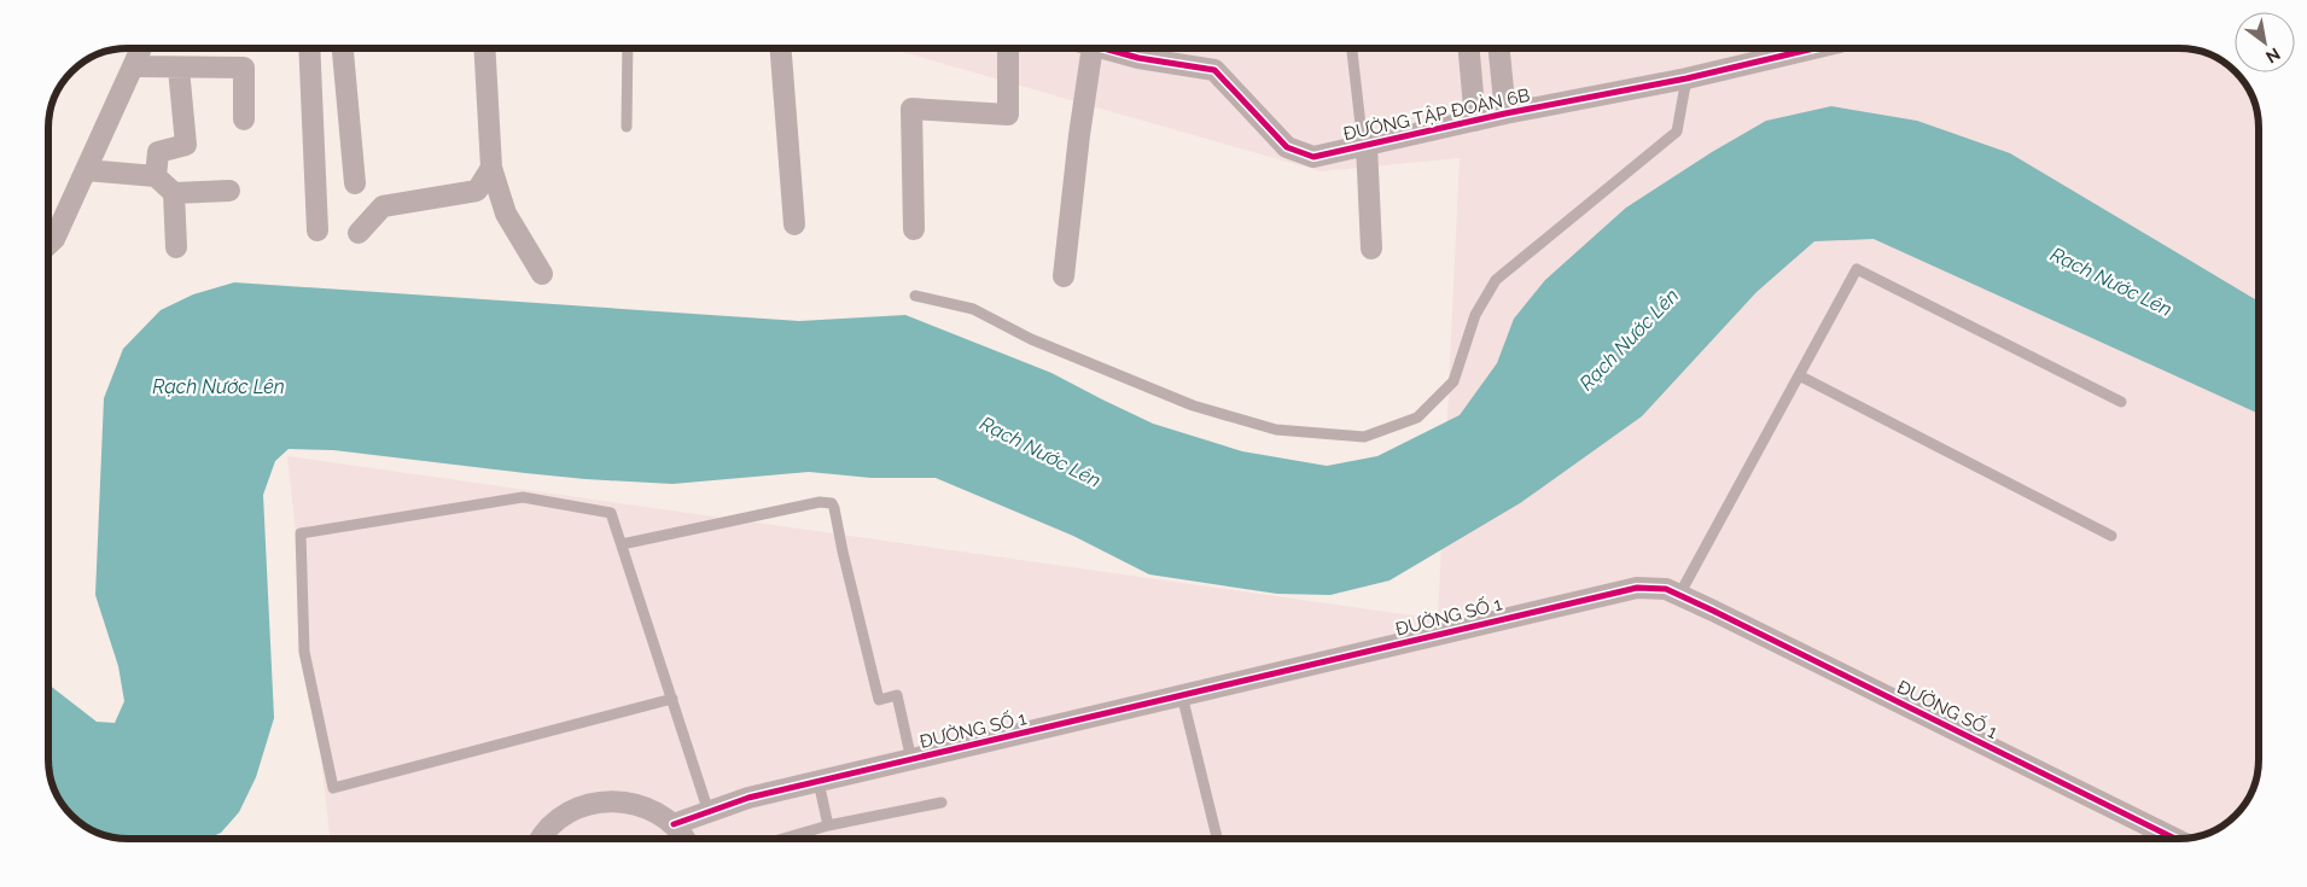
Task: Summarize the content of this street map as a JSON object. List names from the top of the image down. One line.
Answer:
{"streets":{"street":["ĐƯỜNG TẬP ĐOÀN 6B","ĐƯỜNG SỐ 1"]},"water":["Rạch Nước Lên"],"north":"bottom right"}
